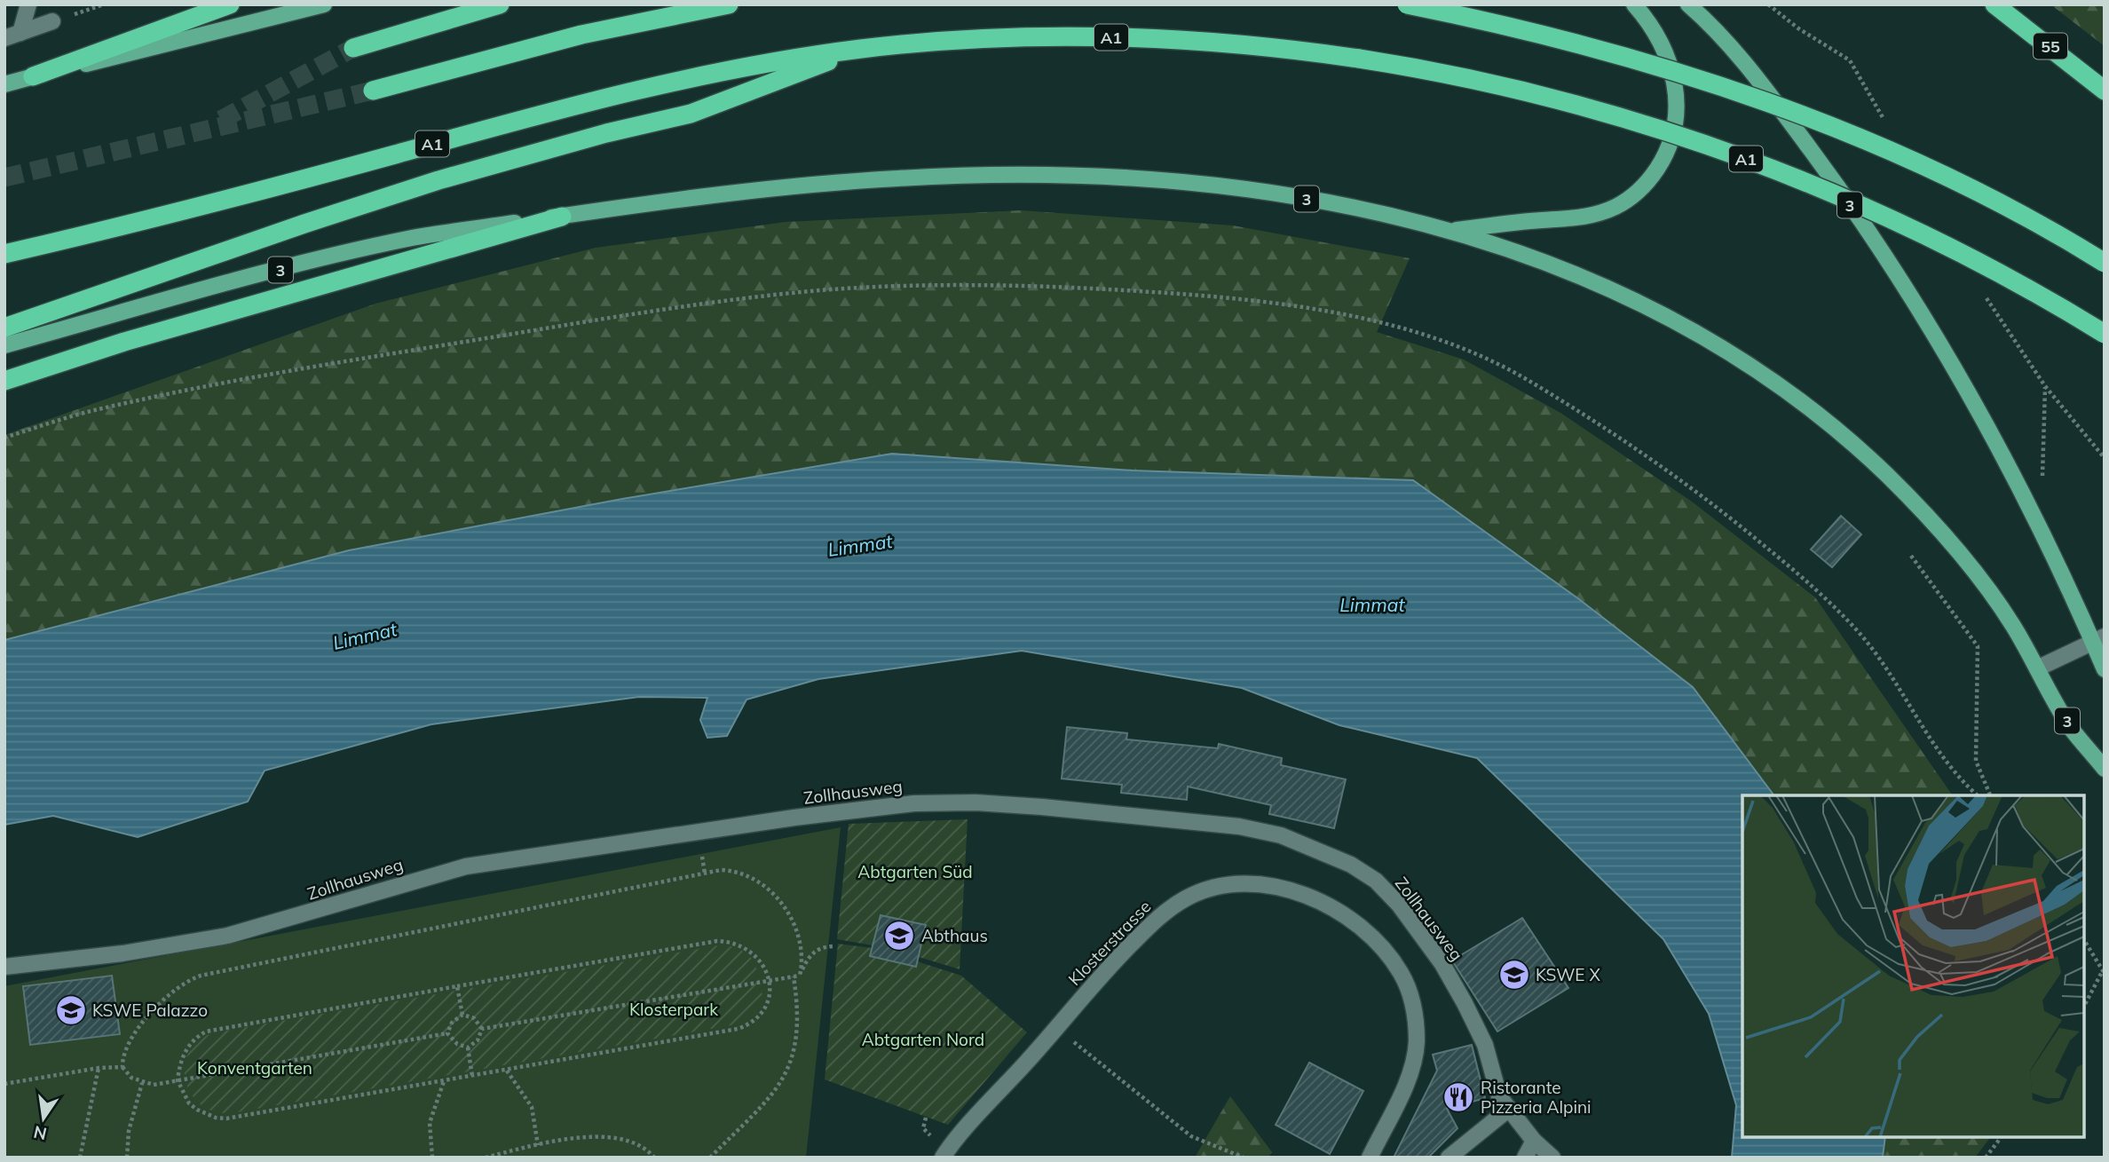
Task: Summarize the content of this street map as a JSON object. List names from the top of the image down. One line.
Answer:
{"streets":{"highway":["A1","55"],"main road":["3"],"street":["Zollhausweg","Klosterstrasse"]},"water":["Limmat"],"parks":["Abtgarten Süd","Klosterpark","Abtgarten Nord","Konventgarten"],"places":{"school or university":["Abthaus","KSWE X","KSWE Palazzo"],"restaurant":["Ristorante Pizzeria Alpini"]},"north":"bottom"}
